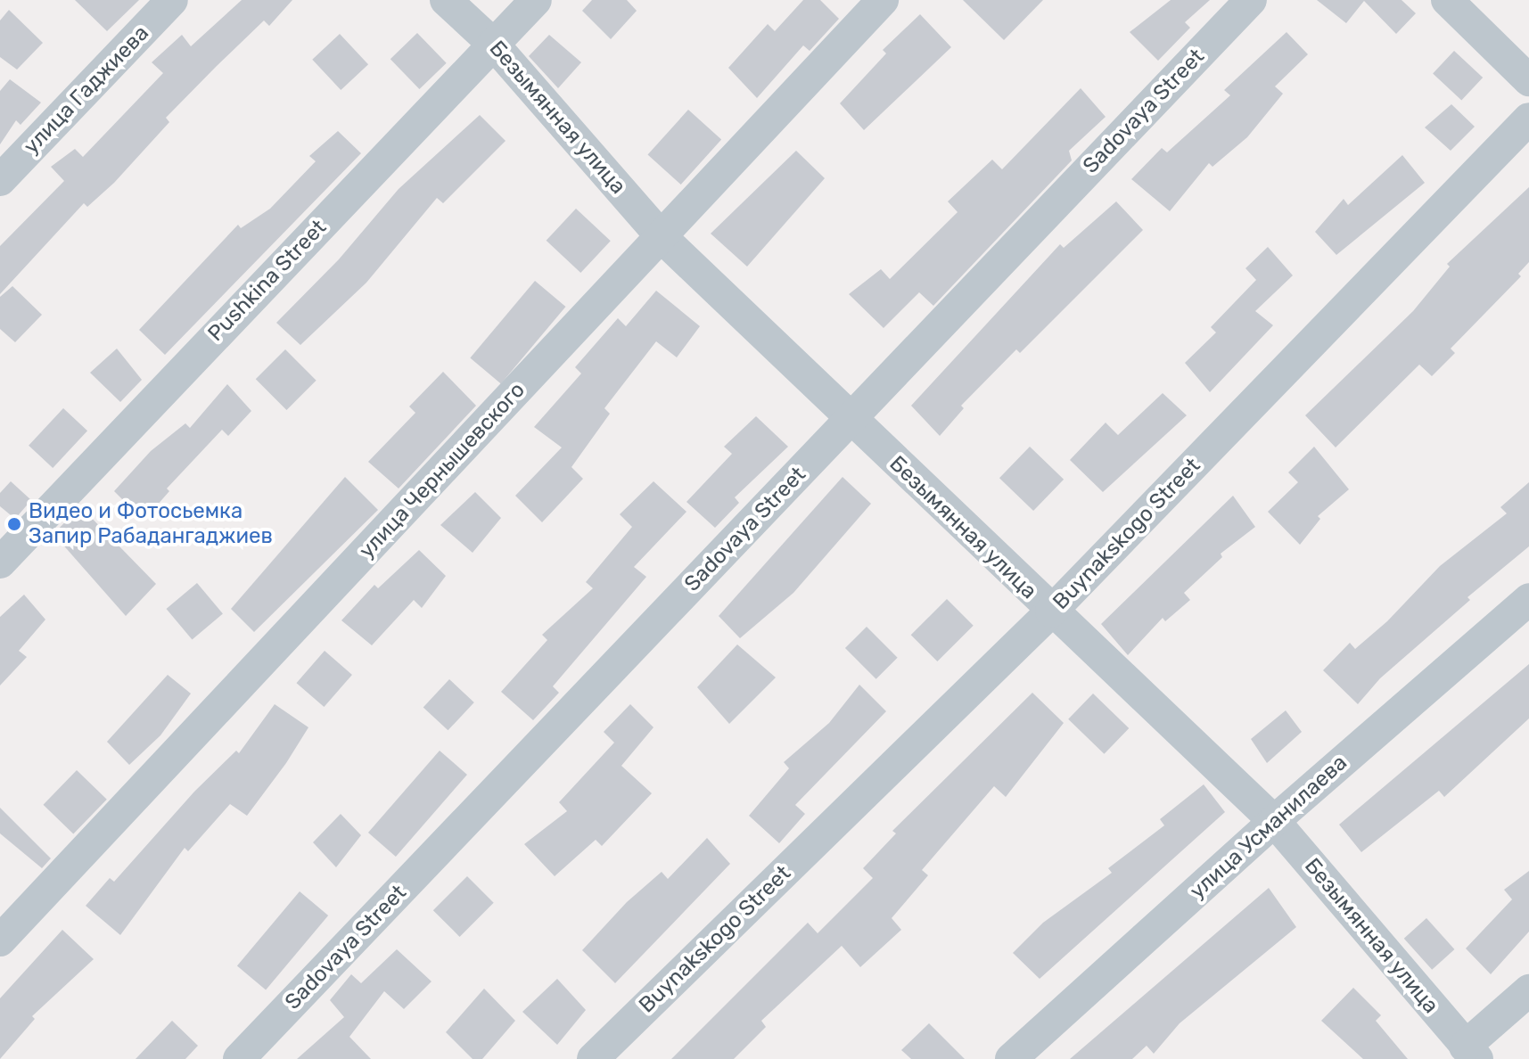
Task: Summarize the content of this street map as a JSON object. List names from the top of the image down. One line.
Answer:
{"streets":{"street":["улица Гаджиева","Sadovaya Street","Безымянная улица","Pushkina Street","улица Чернышевского","Buynakskogo Street","улица Усманилаева"]},"crossings":[["Sadovaya Street","Безымянная улица"],["Безымянная улица","Pushkina Street"],["Безымянная улица","улица Чернышевского"],["Безымянная улица","Buynakskogo Street"],["Безымянная улица","улица Усманилаева"]],"places":["Видео и Фотосьемка Запир Рабадангаджиев"]}
